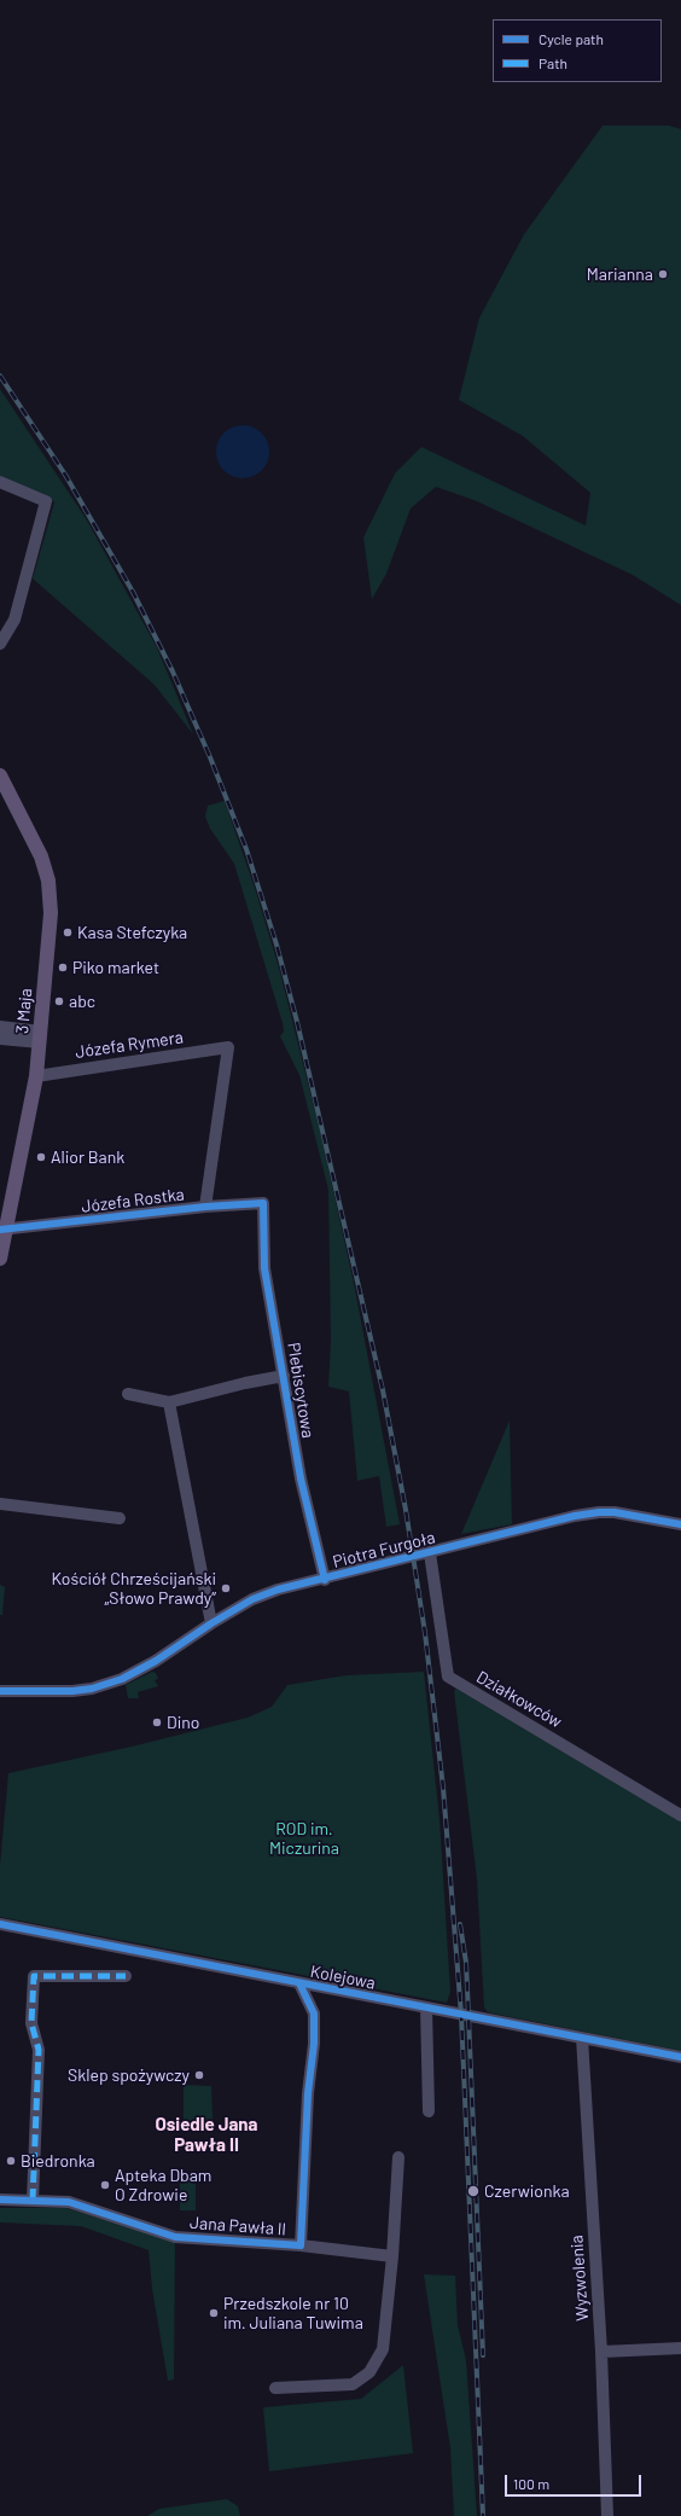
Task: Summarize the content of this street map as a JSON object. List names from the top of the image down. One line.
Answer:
{"streets":{"main road":["3 Maja"],"street":["Józefa Rymera","Józefa Rostka","Plebiscytowa","Piotra Furgoła","Działkowców","Kolejowa","Jana Pawła II","Wyzwolenia"]},"crossings":[["3 Maja","Józefa Rymera"],["3 Maja","Józefa Rostka"],["Józefa Rymera","Józefa Rostka"],["Józefa Rostka","Plebiscytowa"],["Plebiscytowa","Piotra Furgoła"],["Piotra Furgoła","Działkowców"],["Kolejowa","Jana Pawła II"],["Kolejowa","Wyzwolenia"]],"districts":["Osiedle Jana Pawła II"],"parks":["ROD im. Miczurina"],"places":["Marianna","Kasa Stefczyka","Piko market","abc","Alior Bank","Kościół Chrześcijański „Słowo Prawdy”","Dino","Sklep spożywczy","Biedronka","Apteka Dbam O Zdrowie","Czerwionka","Przedszkole nr 10 im. Juliana Tuwima"],"legend":["Cycle path","Path"],"scale_bar":"100 m"}
